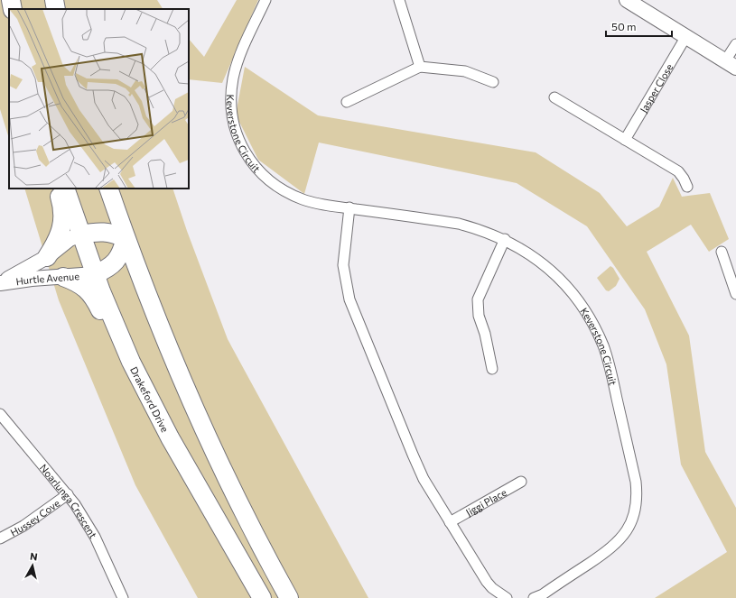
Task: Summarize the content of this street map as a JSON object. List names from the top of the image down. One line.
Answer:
{"streets":{"highway":["Drakeford Drive"],"street":["Jasper Close","Keverstone Circuit","Hurtle Avenue","Noarlunga Crescent","Jiggi Place","Hussey Cove"]},"crossings":[["Hurtle Avenue","Drakeford Drive"],["Noarlunga Crescent","Hussey Cove"]],"scale_bar":"50 m","north":"top"}
